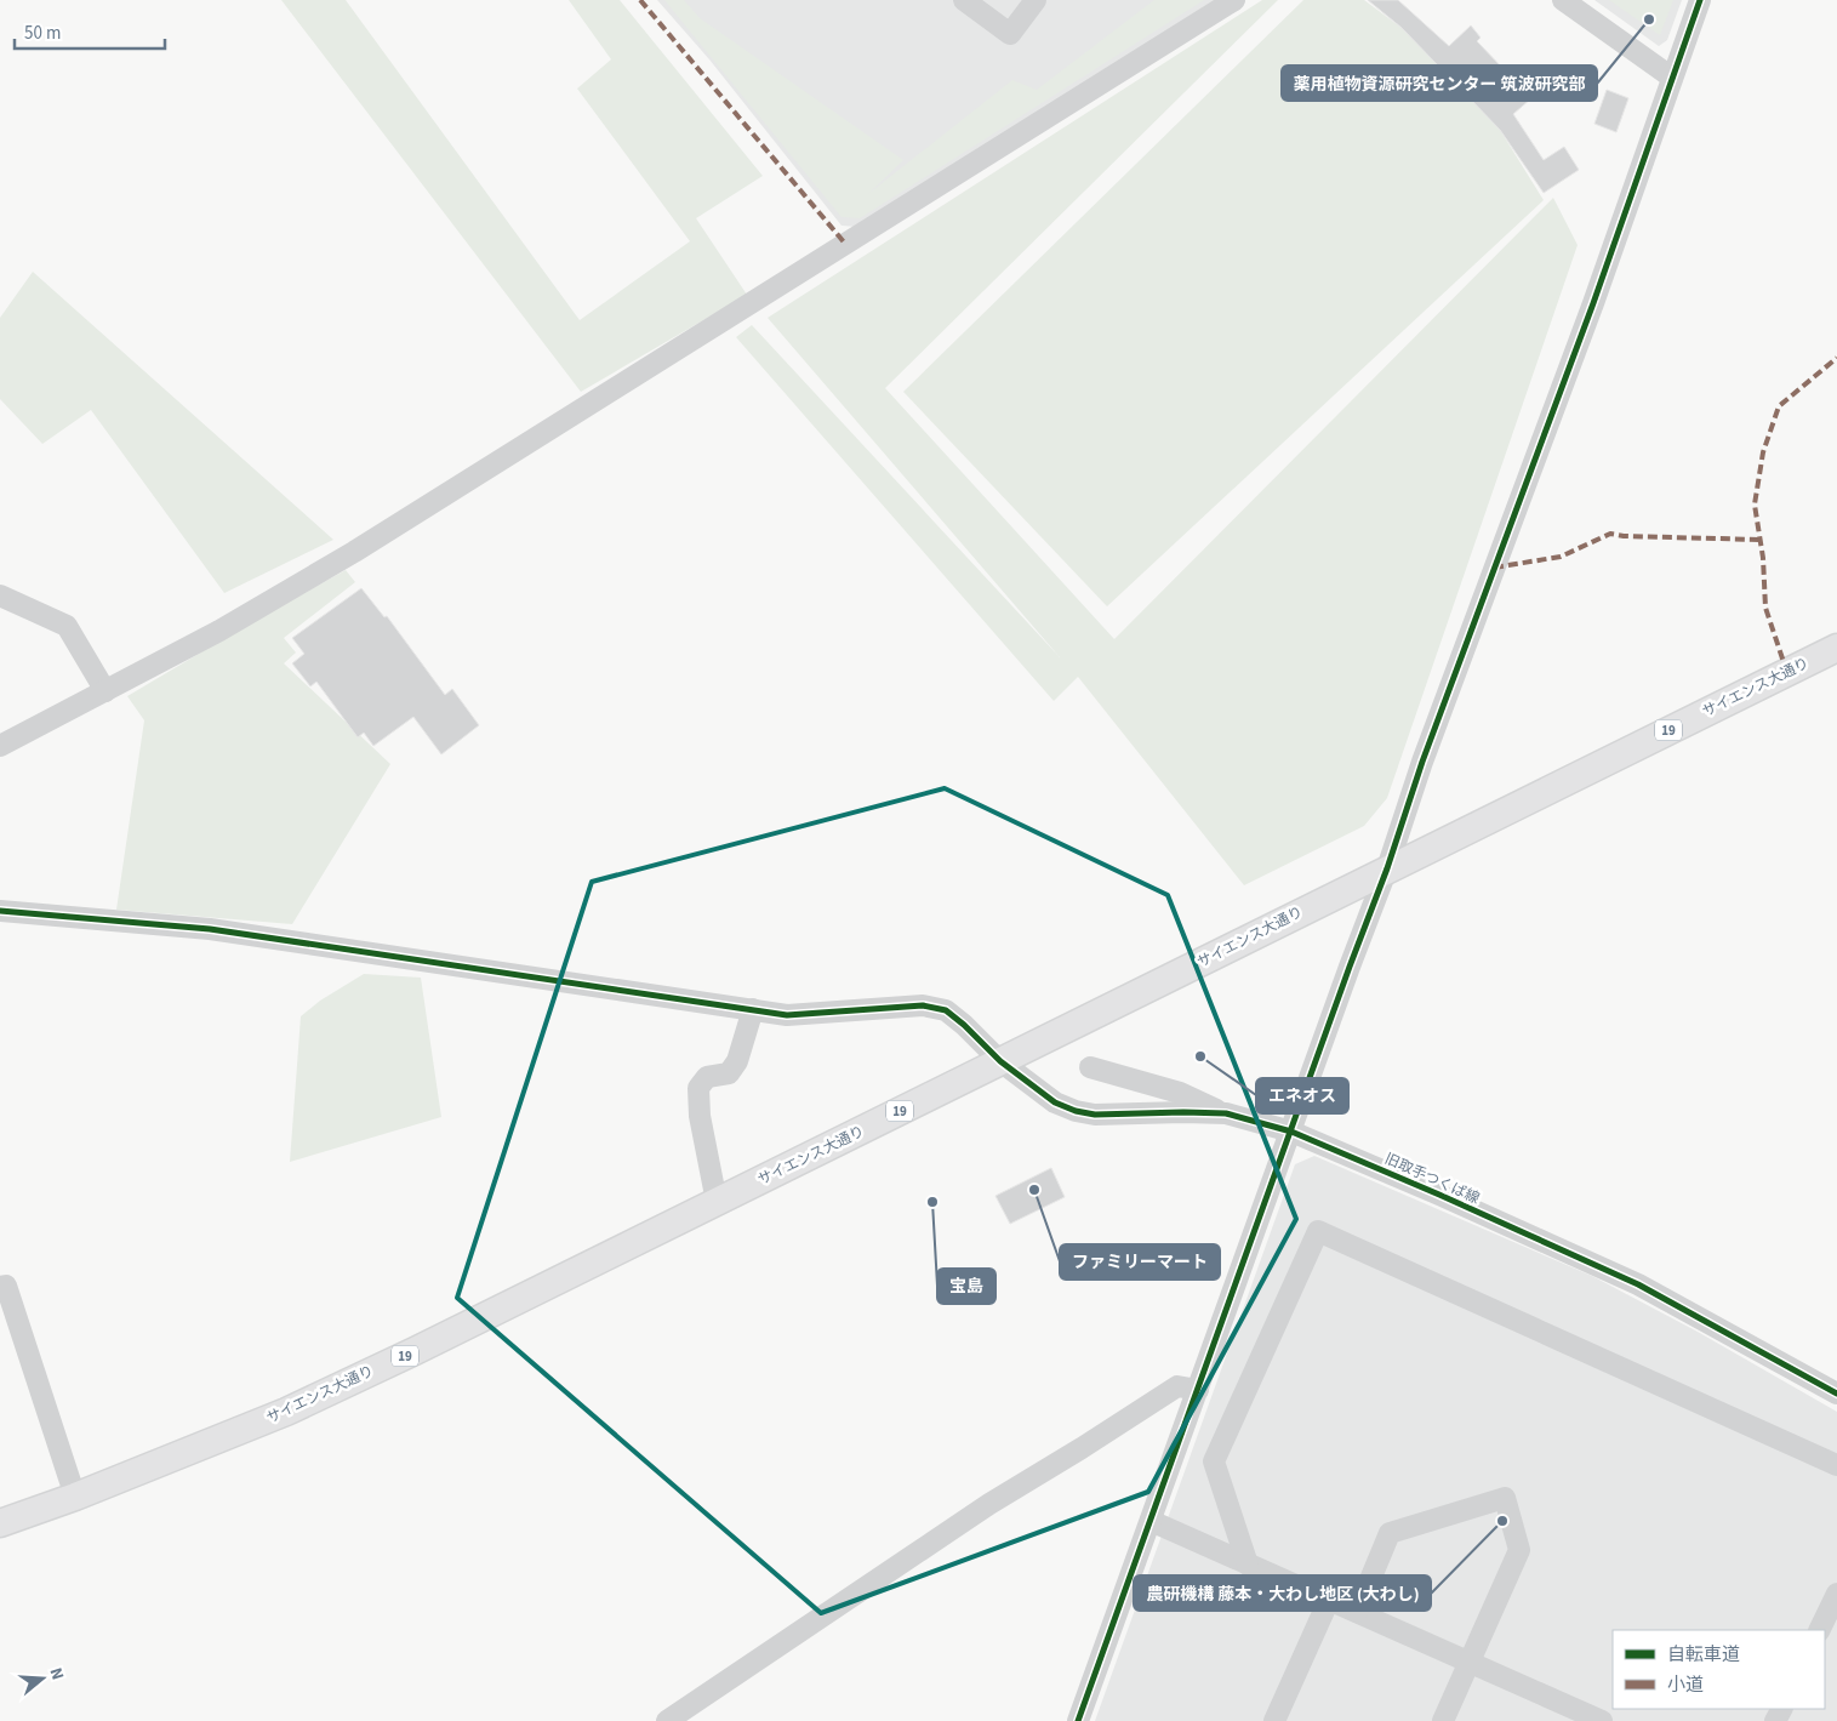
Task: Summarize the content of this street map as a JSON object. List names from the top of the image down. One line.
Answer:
{"streets":{"main road":["サイエンス大通り","19"],"street":["旧取手つくば線"]},"crossings":[["サイエンス大通り","旧取手つくば線"]],"places":["薬用植物資源研究センター 筑波研究部","エネオス","ファミリーマート","宝島","農研機構 藤本・大わし地区 (大わし)"],"legend":["自転車道","小道"],"scale_bar":"50 m","north":"right"}
